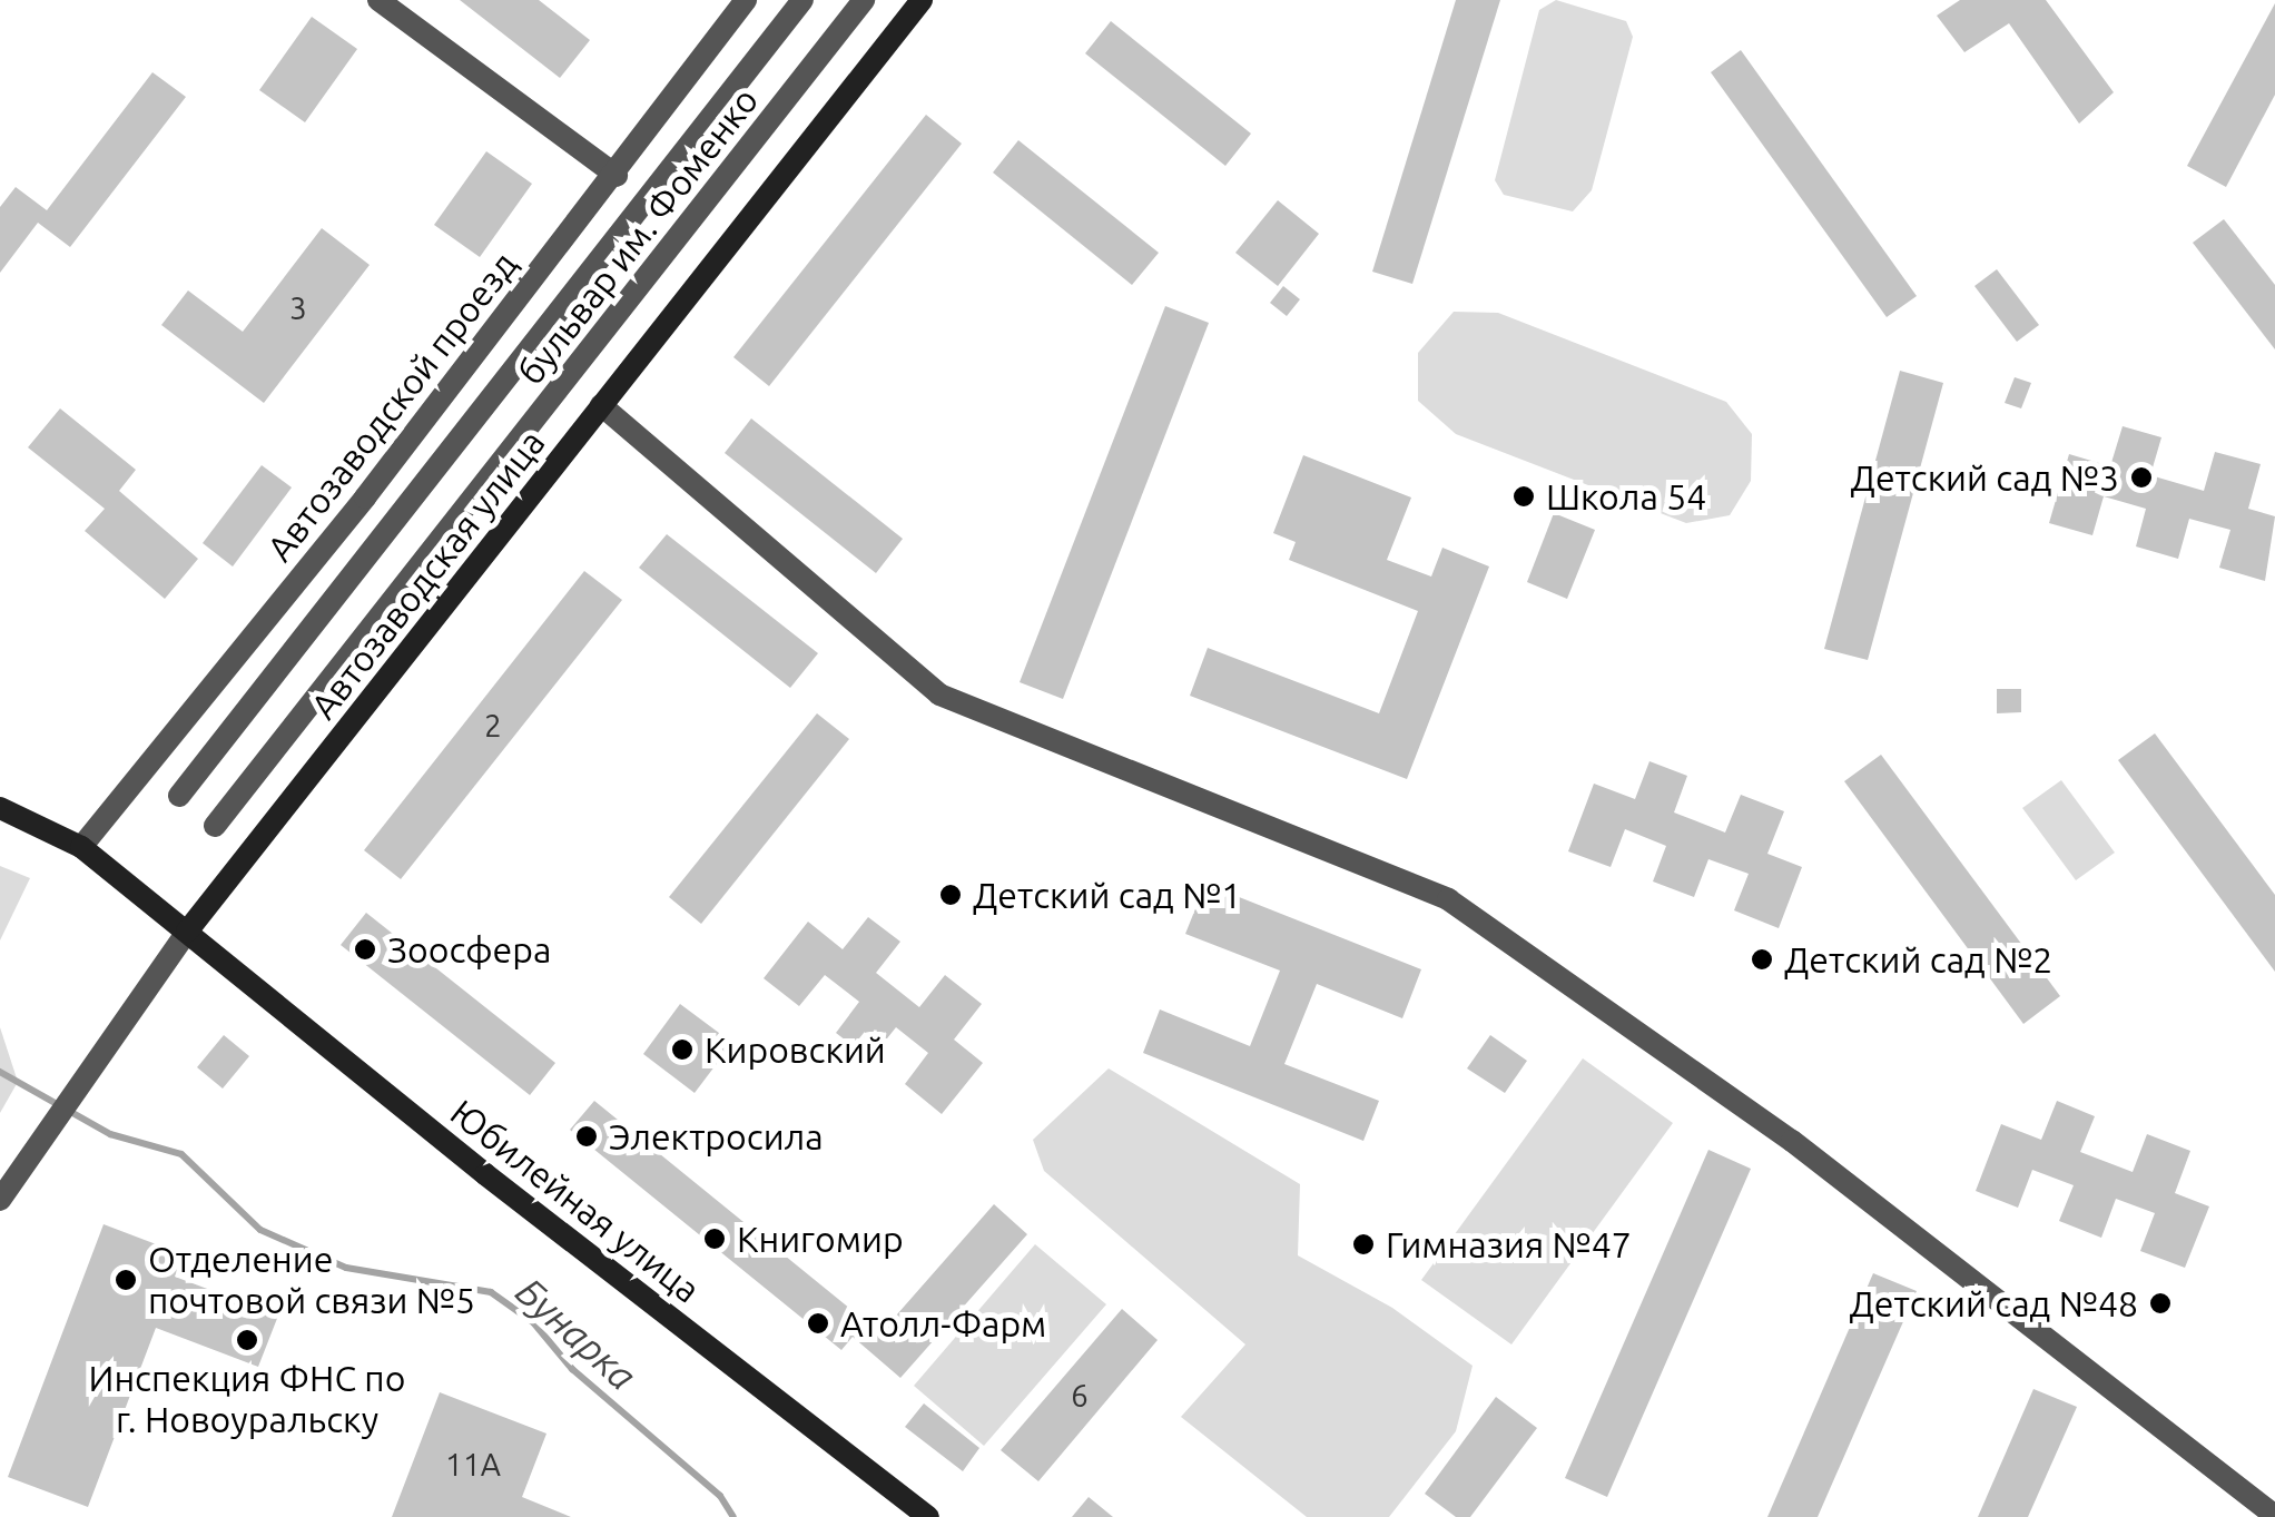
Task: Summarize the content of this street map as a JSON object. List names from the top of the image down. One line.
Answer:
{"streets":{"street":["бульвар им. Фоменко","Автозаводской проезд","Автозаводская улица","Юбилейная улица"]},"crossings":[["Автозаводской проезд","Юбилейная улица"],["Автозаводская улица","Юбилейная улица"]],"water":["Бунарка"],"places":["Детский сад №3","Школа 54","Детский сад №1","Зоосфера","Детский сад №2","Кировский","Электросила","Книгомир","Гимназия №47","Отделение почтовой связи №5","Детский сад №48","Атолл-Фарм","Инспекция ФНС по г. Новоуральску"],"house_numbers":["3","2","6","11А"]}
